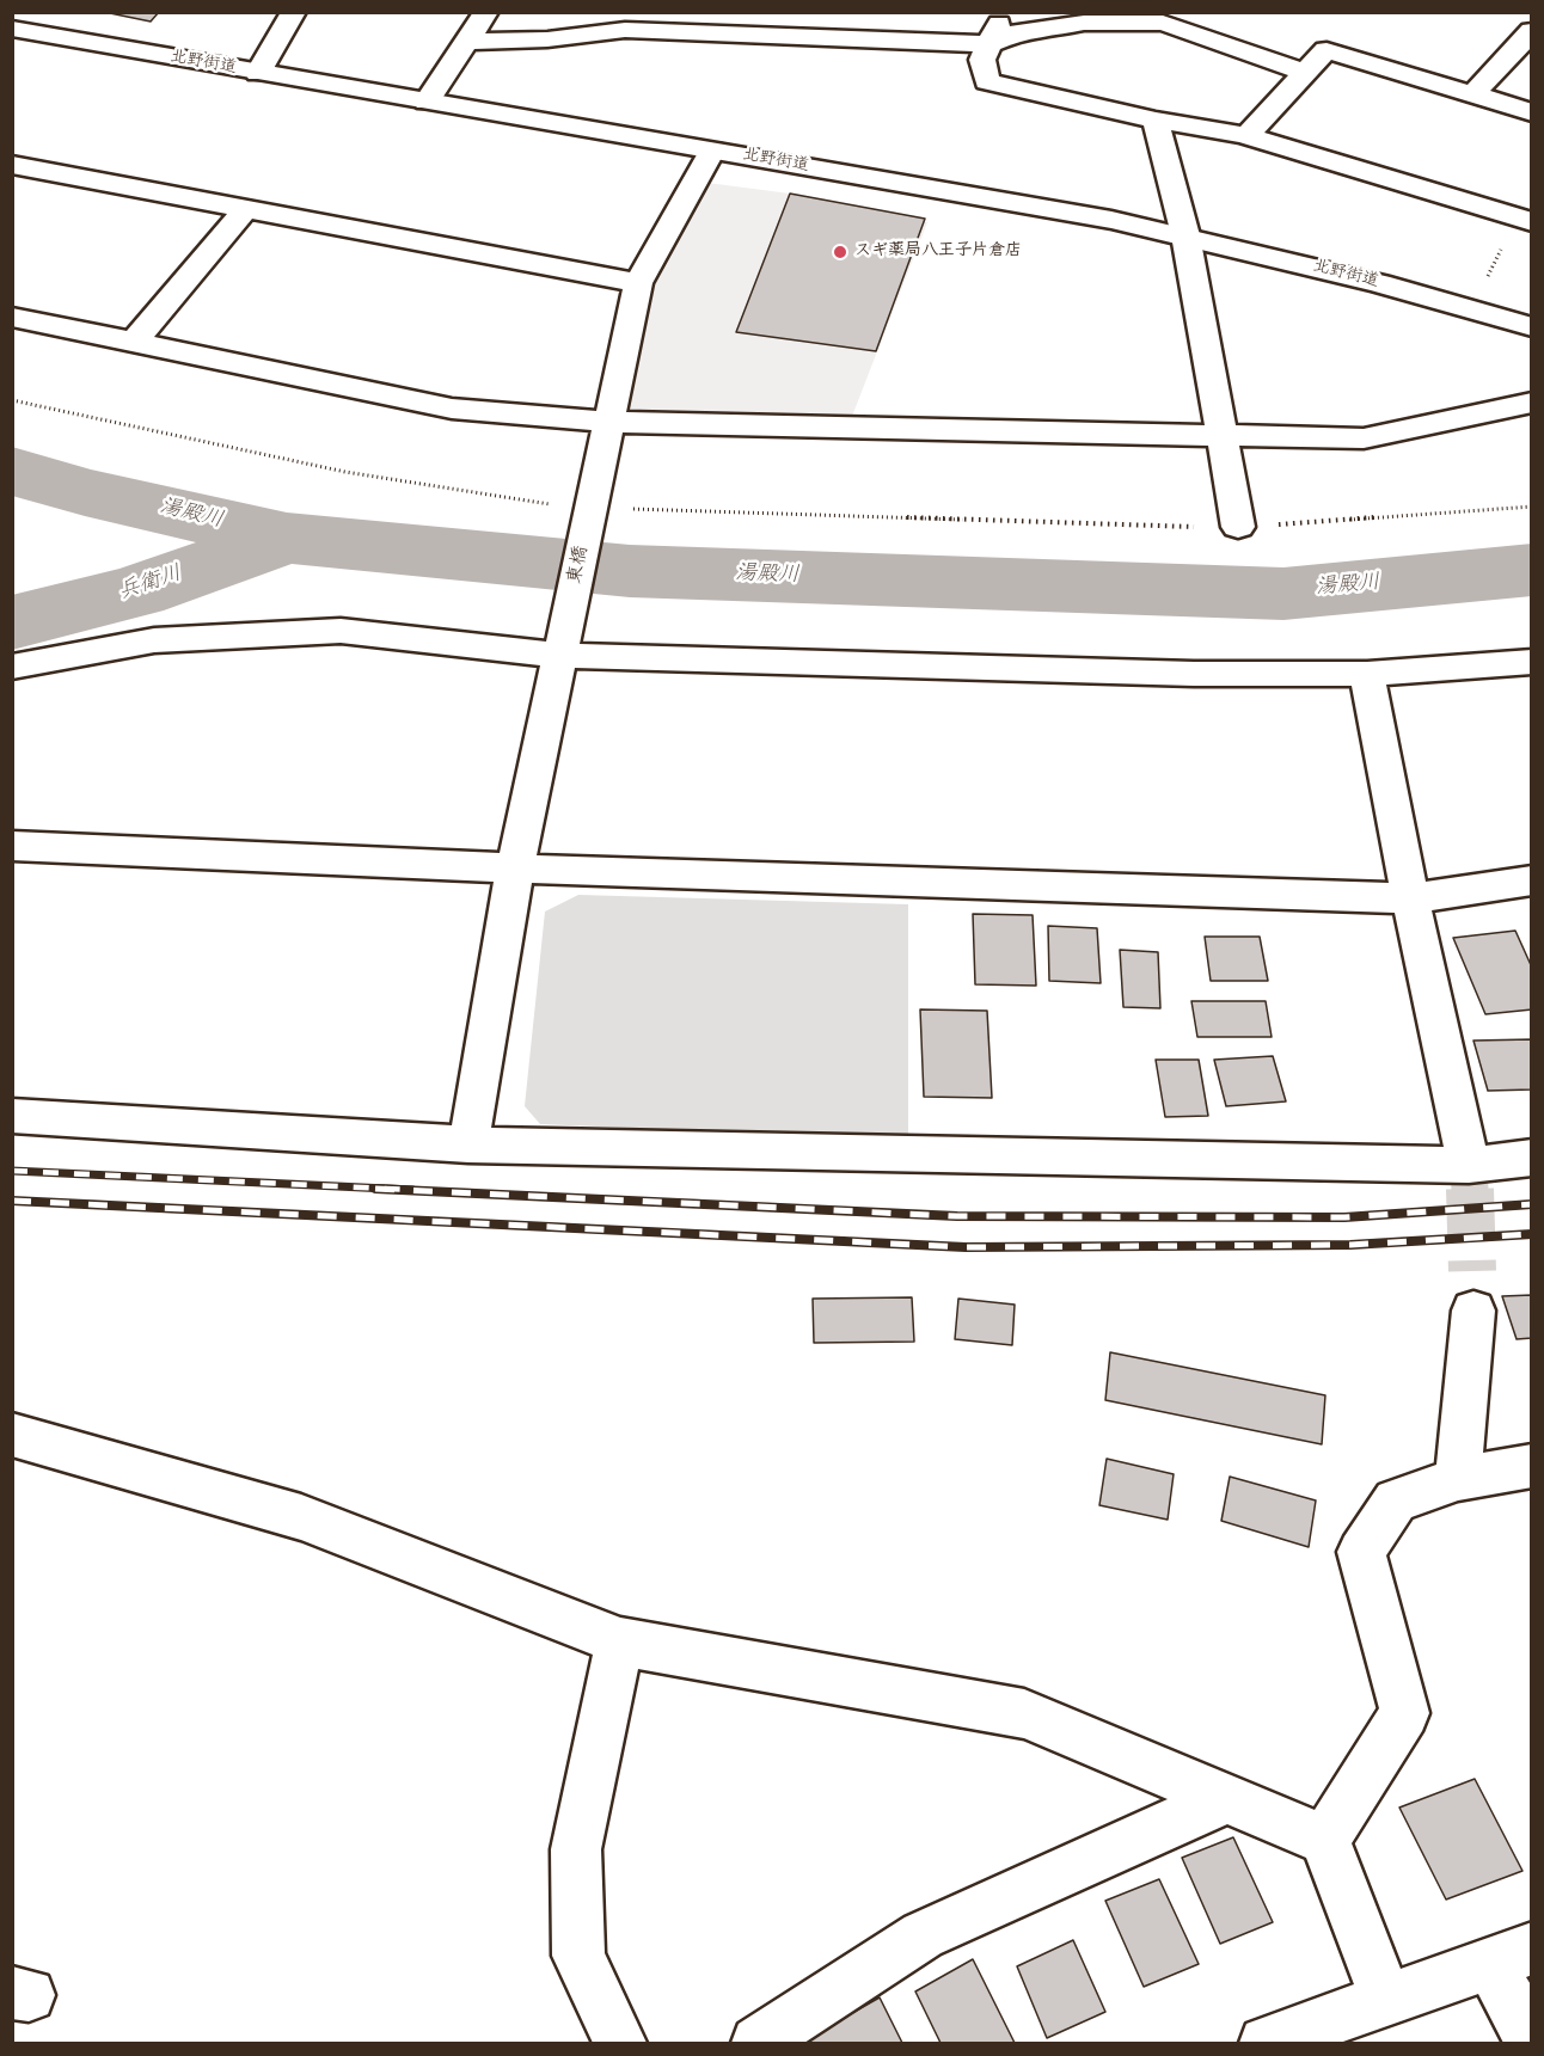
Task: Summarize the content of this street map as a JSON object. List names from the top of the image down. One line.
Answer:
{"streets":{"street":["北野街道","東橋"]},"crossings":[["北野街道","東橋"]],"water":["湯殿川","兵衛川"],"places":["スギ薬局八王子片倉店"]}
